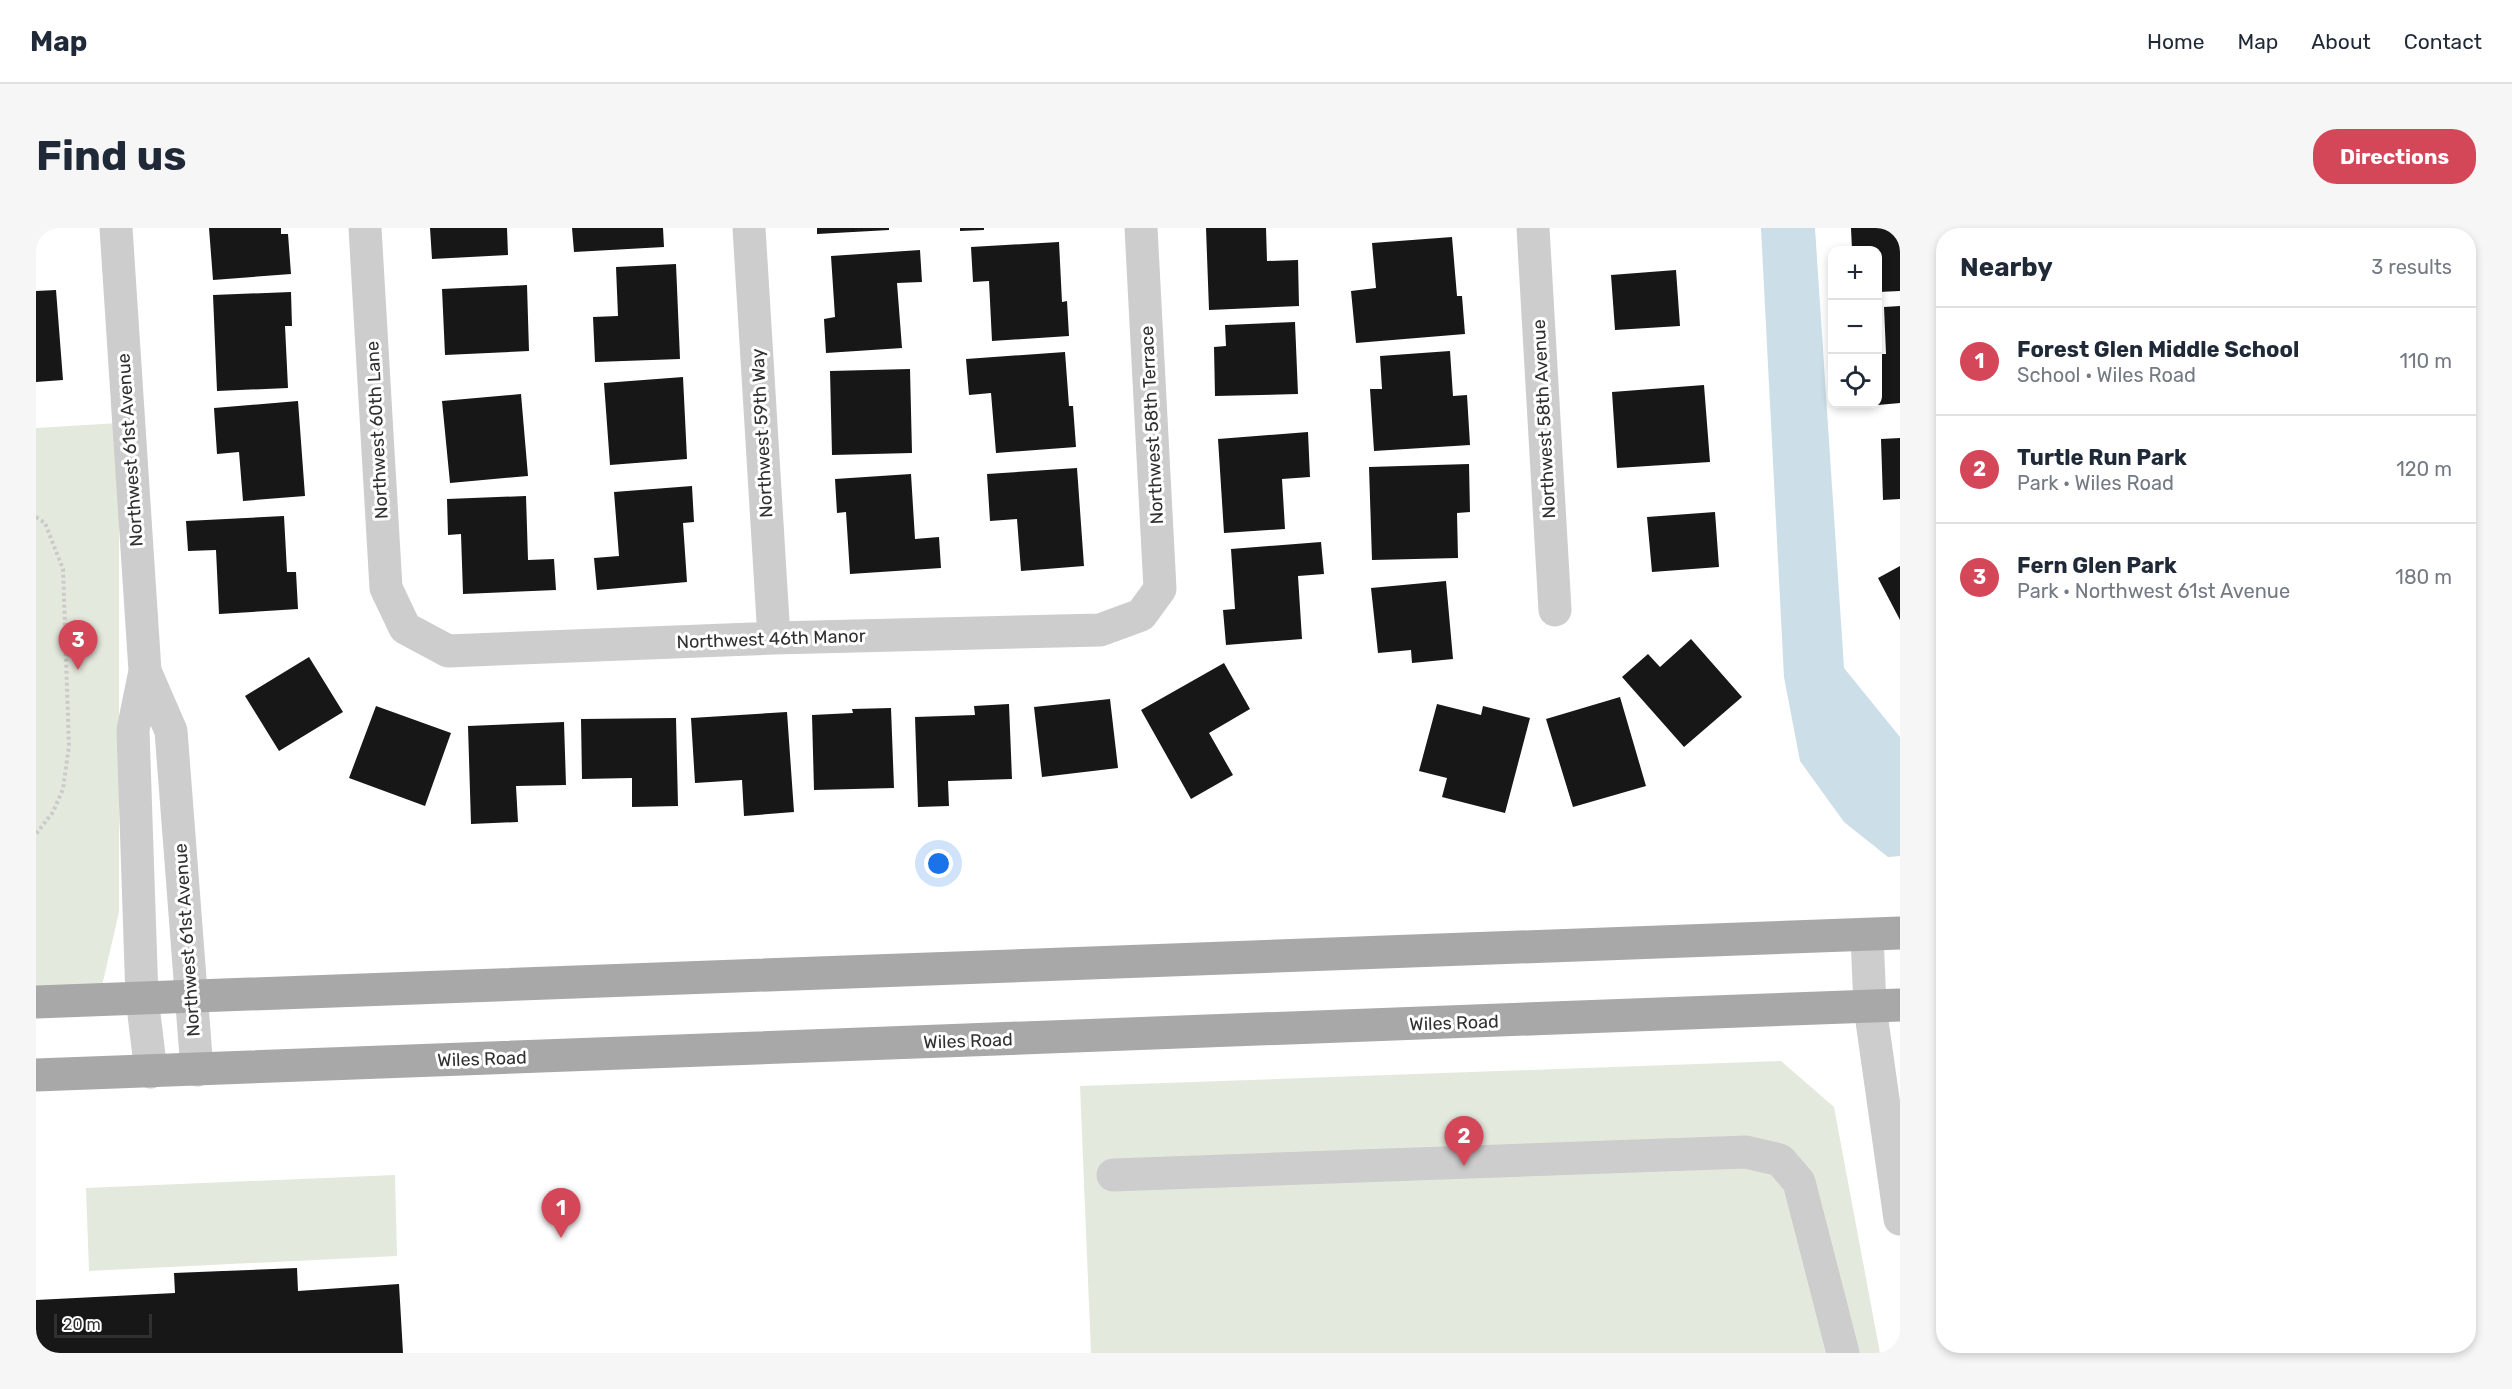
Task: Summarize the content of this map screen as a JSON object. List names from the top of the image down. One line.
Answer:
{"streets":{"main road":["Wiles Road"],"street":["Northwest 58th Avenue","Northwest 58th Terrace","Northwest 60th Lane","Northwest 59th Way","Northwest 61st Avenue","Northwest 46th Manor"]},"crossings":[["Northwest 58th Terrace","Northwest 46th Manor"],["Northwest 60th Lane","Northwest 46th Manor"],["Northwest 59th Way","Northwest 46th Manor"],["Northwest 61st Avenue","Wiles Road"]],"scale_bar":"20 m","page":{"header":"Map","nav":["Home","Map","About","Contact"],"buttons":"Directions","title":"Find us","heading":["Nearby","3 results"],"map_buttons":["+","−"],"list":[{"mark":"1","name":"Forest Glen Middle School","note":"School · Wiles Road","value":"110 m"},{"mark":"2","name":"Turtle Run Park","note":"Park · Wiles Road","value":"120 m"},{"mark":"3","name":"Fern Glen Park","note":"Park · Northwest 61st Avenue","value":"180 m"}],"pins":["3","2","1"],"scale":"20 m"}}
